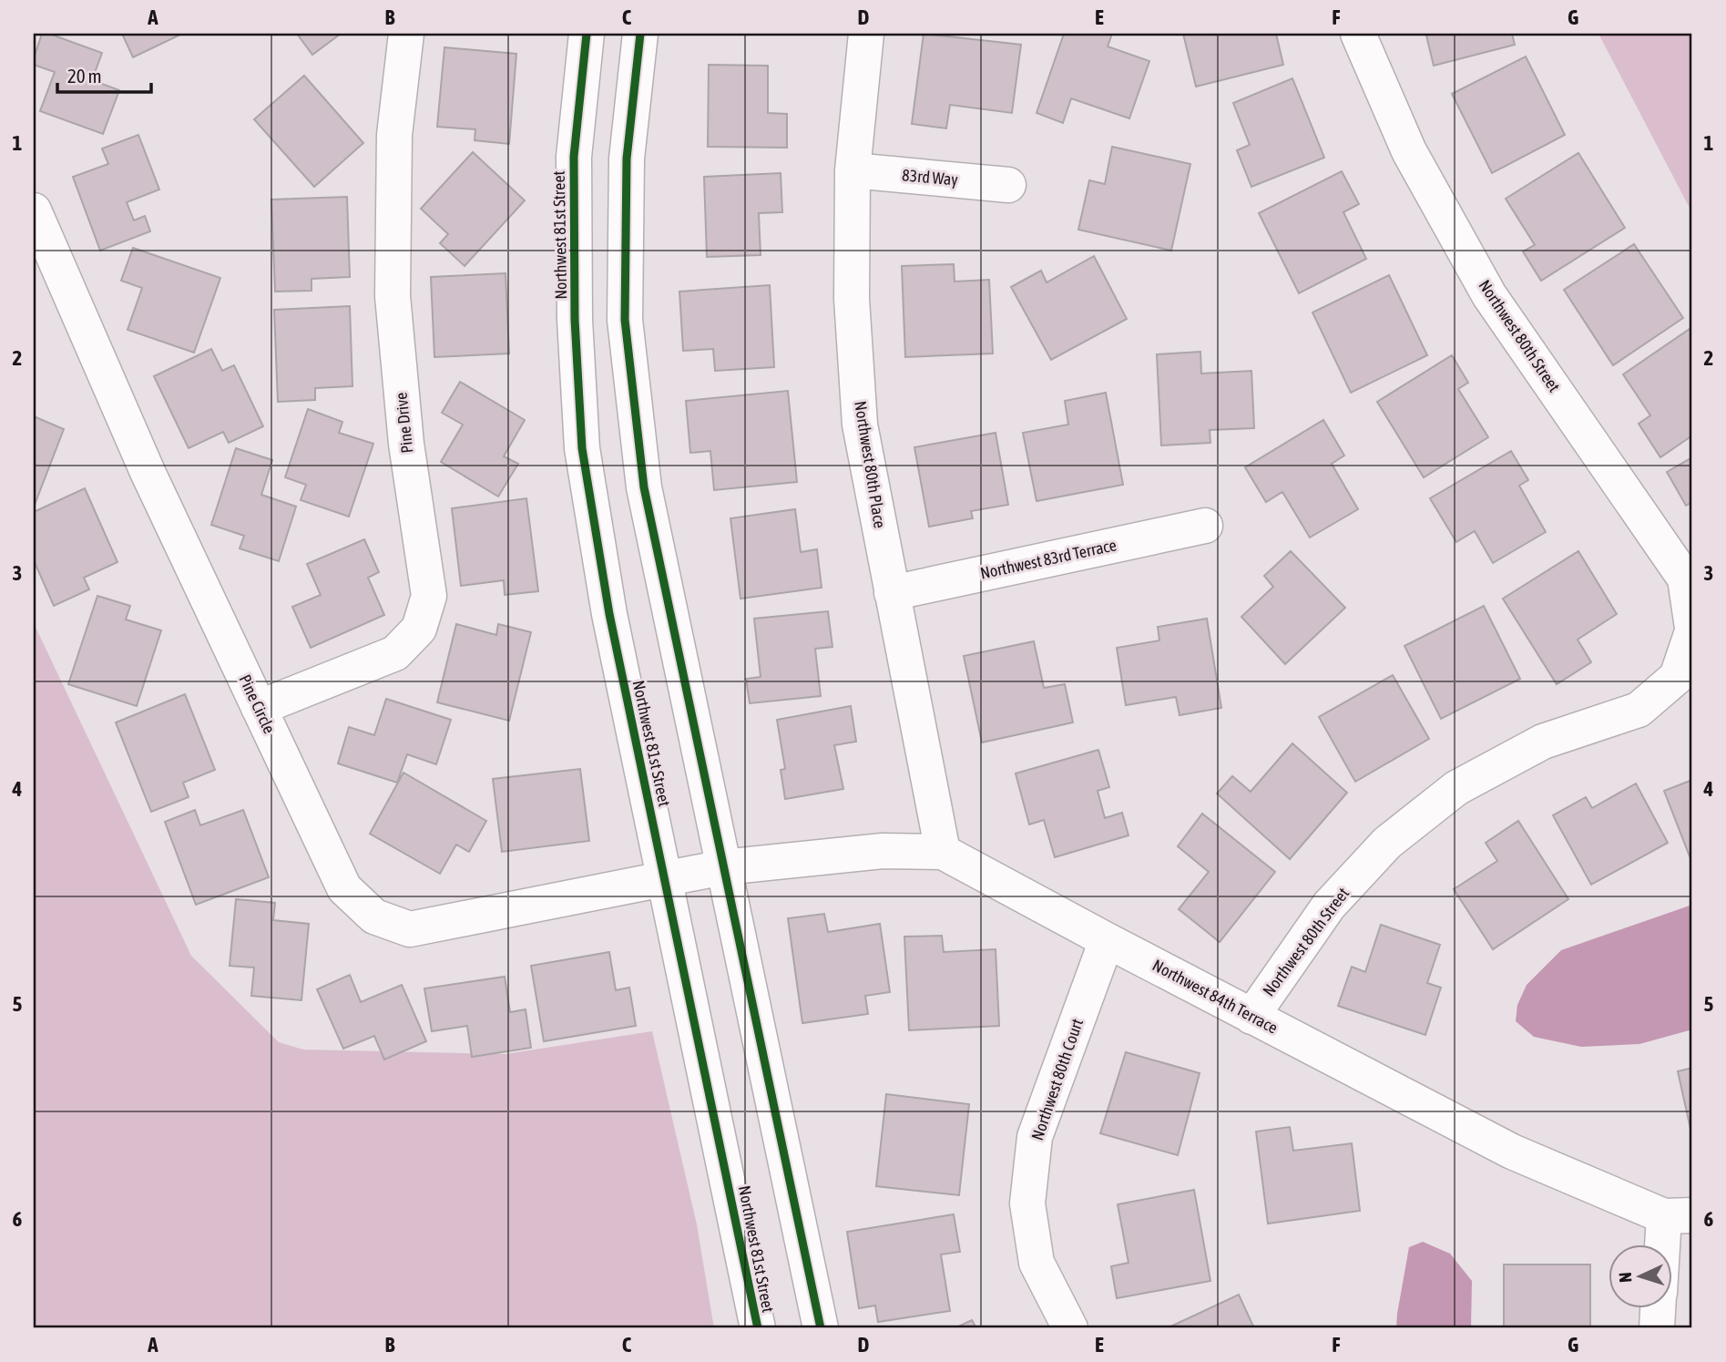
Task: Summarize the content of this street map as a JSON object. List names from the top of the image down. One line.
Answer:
{"streets":{"street":["83rd Way","Northwest 81st Street","Northwest 80th Street","Pine Drive","Northwest 80th Place","Northwest 83rd Terrace","Pine Circle","Northwest 84th Terrace","Northwest 80th Court"]},"crossings":[["83rd Way","Northwest 80th Place"],["Northwest 81st Street","Pine Circle"],["Northwest 80th Street","Northwest 84th Terrace"],["Pine Drive","Pine Circle"],["Northwest 80th Place","Northwest 83rd Terrace"],["Northwest 80th Place","Northwest 84th Terrace"],["Pine Circle","Northwest 84th Terrace"],["Northwest 84th Terrace","Northwest 80th Court"]],"scale_bar":"20 m","north":"left","grid":{"columns":["A","B","C","D","E","F","G"],"rows":["1","2","3","4","5","6"]}}
